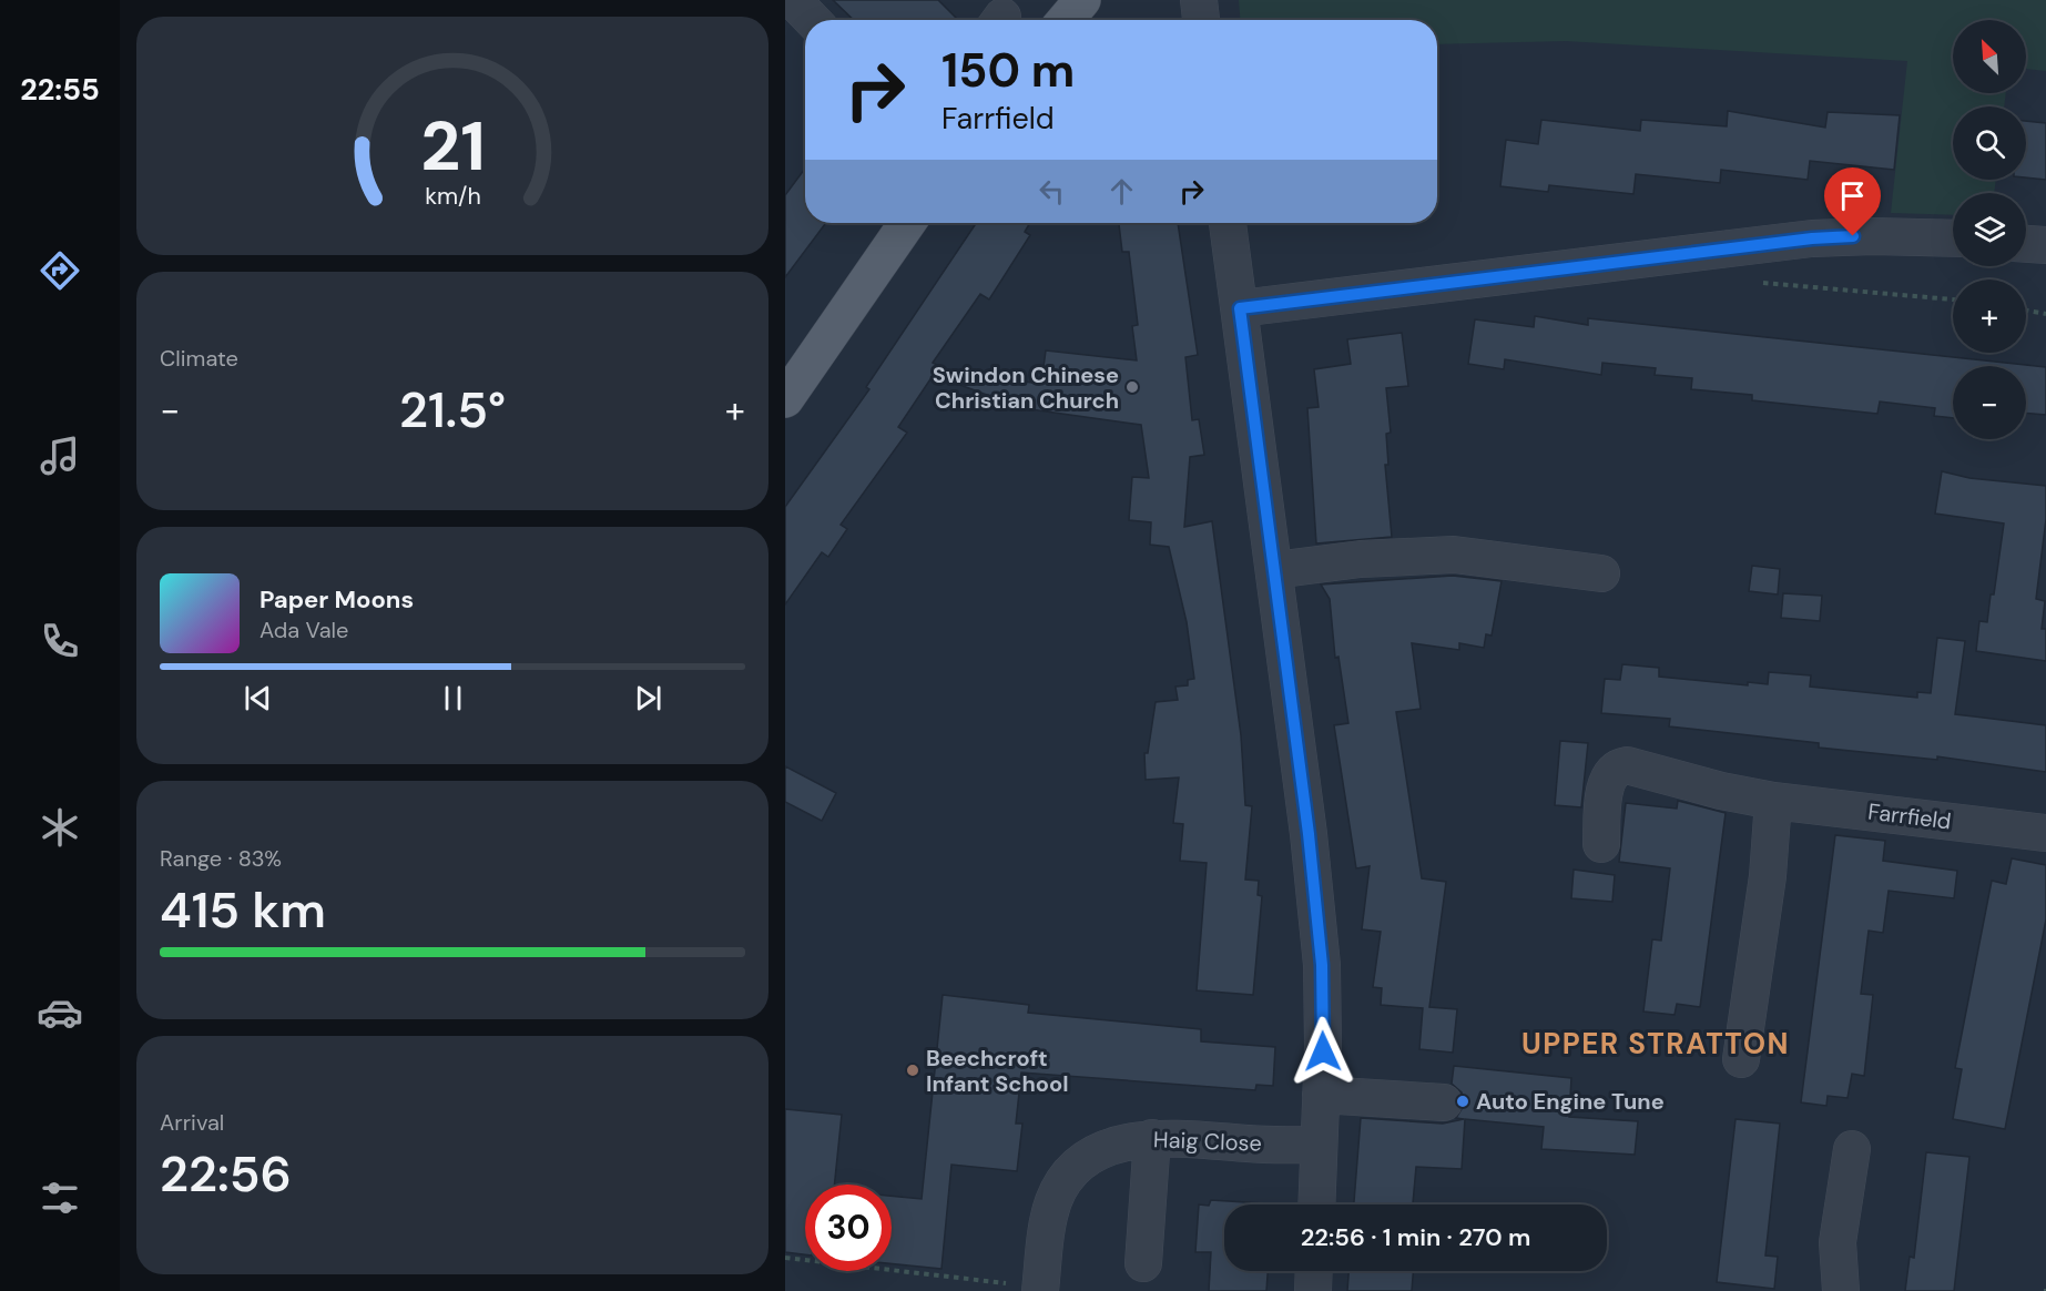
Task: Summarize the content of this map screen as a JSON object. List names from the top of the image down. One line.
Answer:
{"streets":{"street":["Farrfield","Haig Close"]},"districts":["UPPER STRATTON"],"places":["Swindon Chinese Christian Church","Beechcroft Infant School","Auto Engine Tune"],"north":"top left","page":{"tabs":"22:55","map_buttons":["+","−"],"turn":["150 m","Farrfield"],"tile":["Climate",["Range · 83%","415 km"],["Arrival","22:56"]],"heat":["−","21.5°","+"],"song":["Paper Moons","Ada Vale"],"limit":"30","trip":"22:56 · 1 min · 270 m","gauge":["21","km/h"]}}
